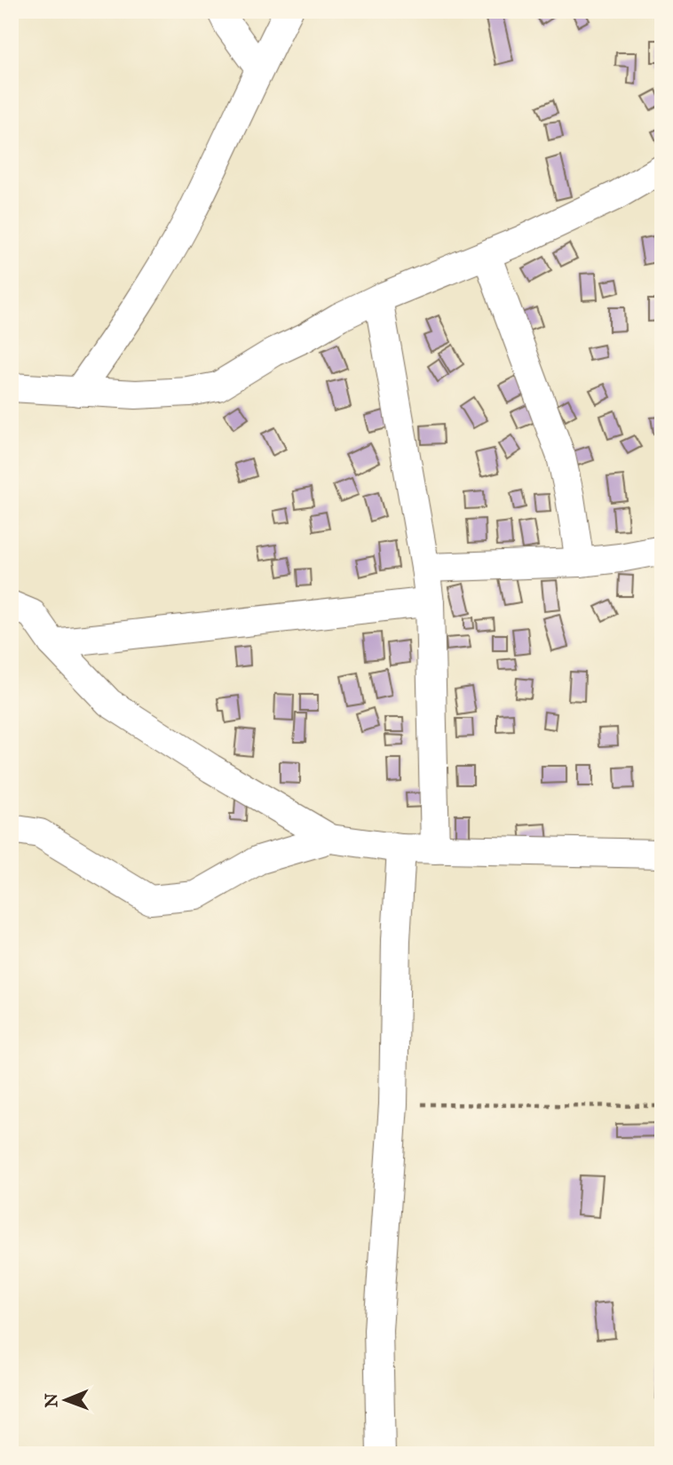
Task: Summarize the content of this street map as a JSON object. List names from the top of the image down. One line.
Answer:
{"north":"left"}
